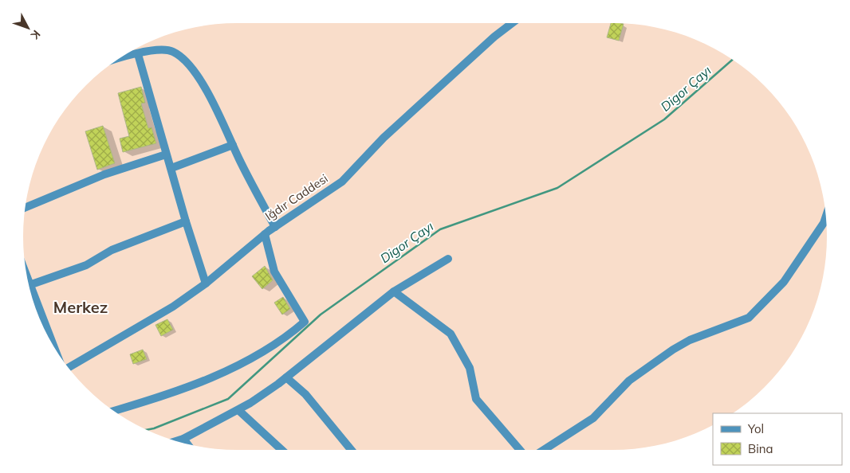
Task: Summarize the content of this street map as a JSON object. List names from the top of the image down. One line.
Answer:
{"streets":{"street":["Iğdır Caddesi"]},"districts":["Merkez"],"water":["Digor Çayı"],"legend":["Yol","Bina"],"north":"bottom right"}
